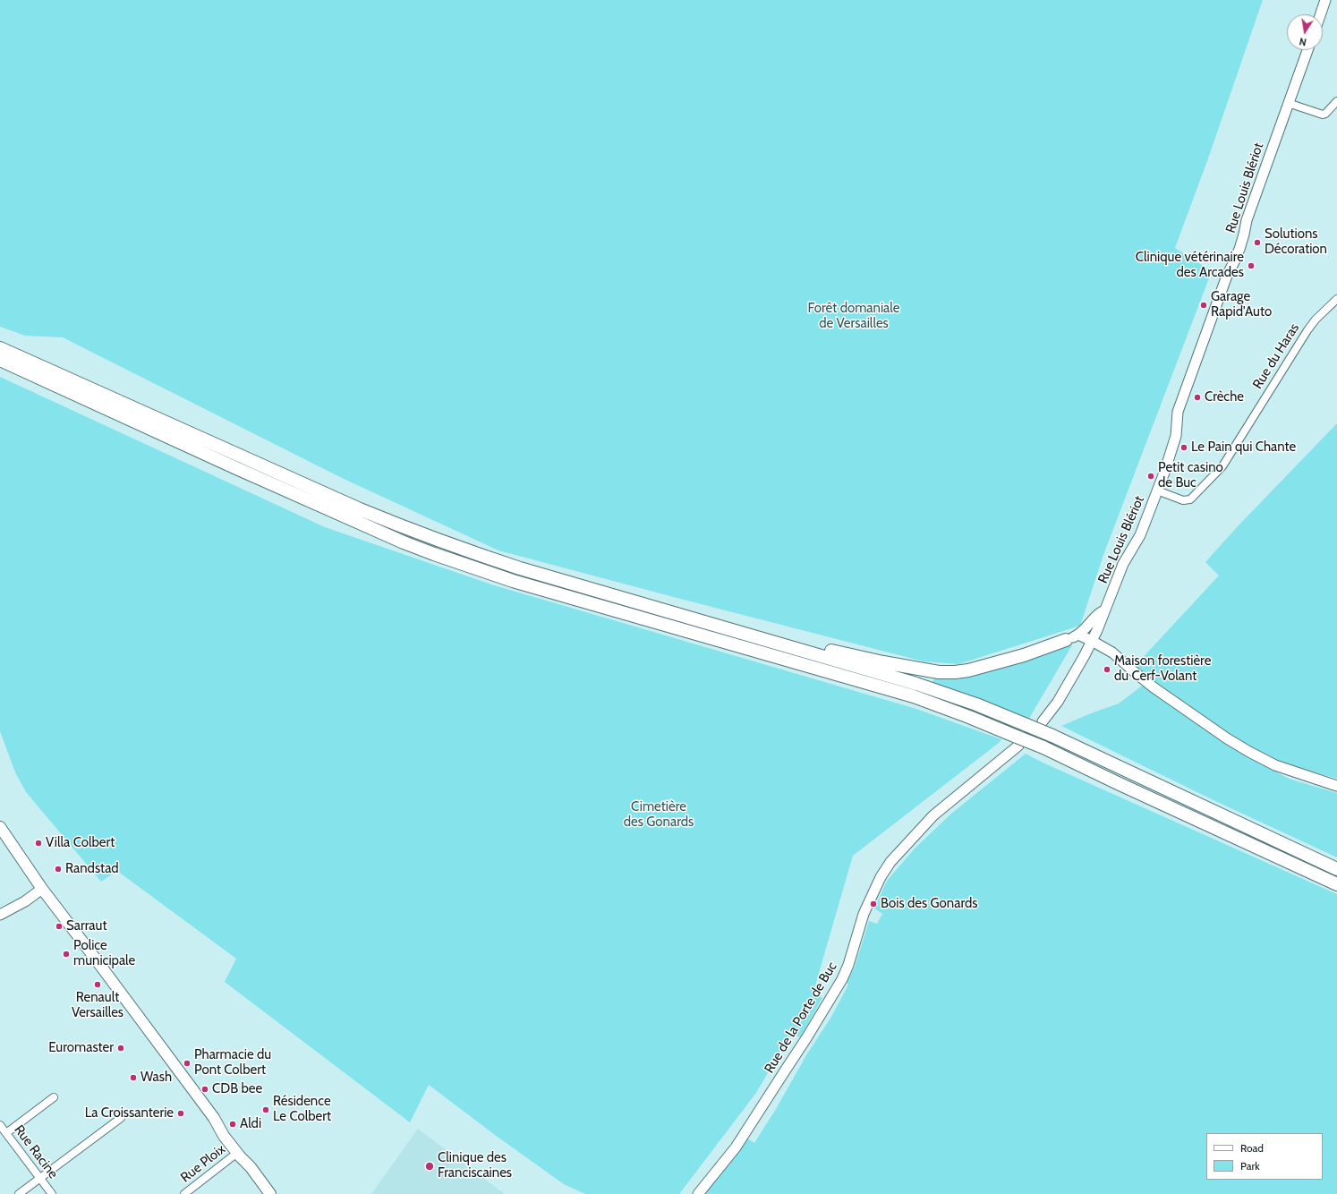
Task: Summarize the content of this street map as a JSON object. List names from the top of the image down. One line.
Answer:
{"streets":{"main road":["Rue Louis Blériot","Rue de la Porte de Buc"],"street":["Rue du Haras","Rue Racine","Rue Ploix"]},"crossings":[["Rue Louis Blériot","Rue du Haras"]],"parks":["Forêt domaniale de Versailles","Cimetière des Gonards"],"places":["Solutions Décoration","Clinique vétérinaire des Arcades","Garage Rapid'Auto","Crèche","Le Pain qui Chante","Petit casino de Buc","Maison forestière du Cerf-Volant","Villa Colbert","Randstad","Bois des Gonards","Sarraut","Police municipale","Renault Versailles","Euromaster","Pharmacie du Pont Colbert","Wash","CDB bee","Résidence Le Colbert","La Croissanterie","Aldi","Clinique des Franciscaines"],"legend":["Road","Park"],"north":"bottom"}
